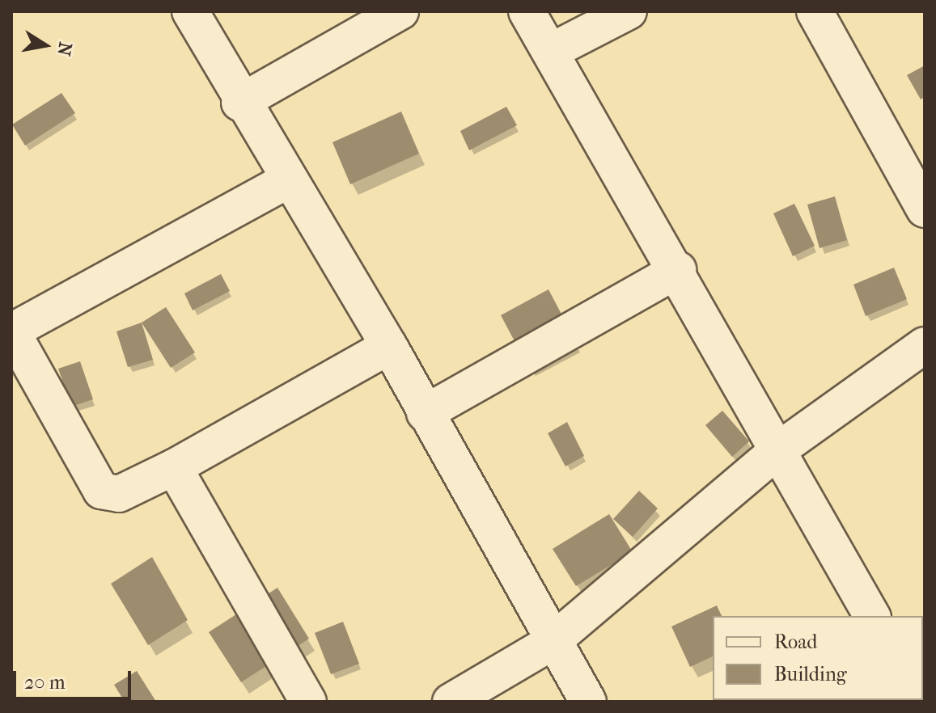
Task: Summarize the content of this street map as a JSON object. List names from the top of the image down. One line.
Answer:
{"legend":["Road","Building"],"scale_bar":"20 m","north":"right"}
